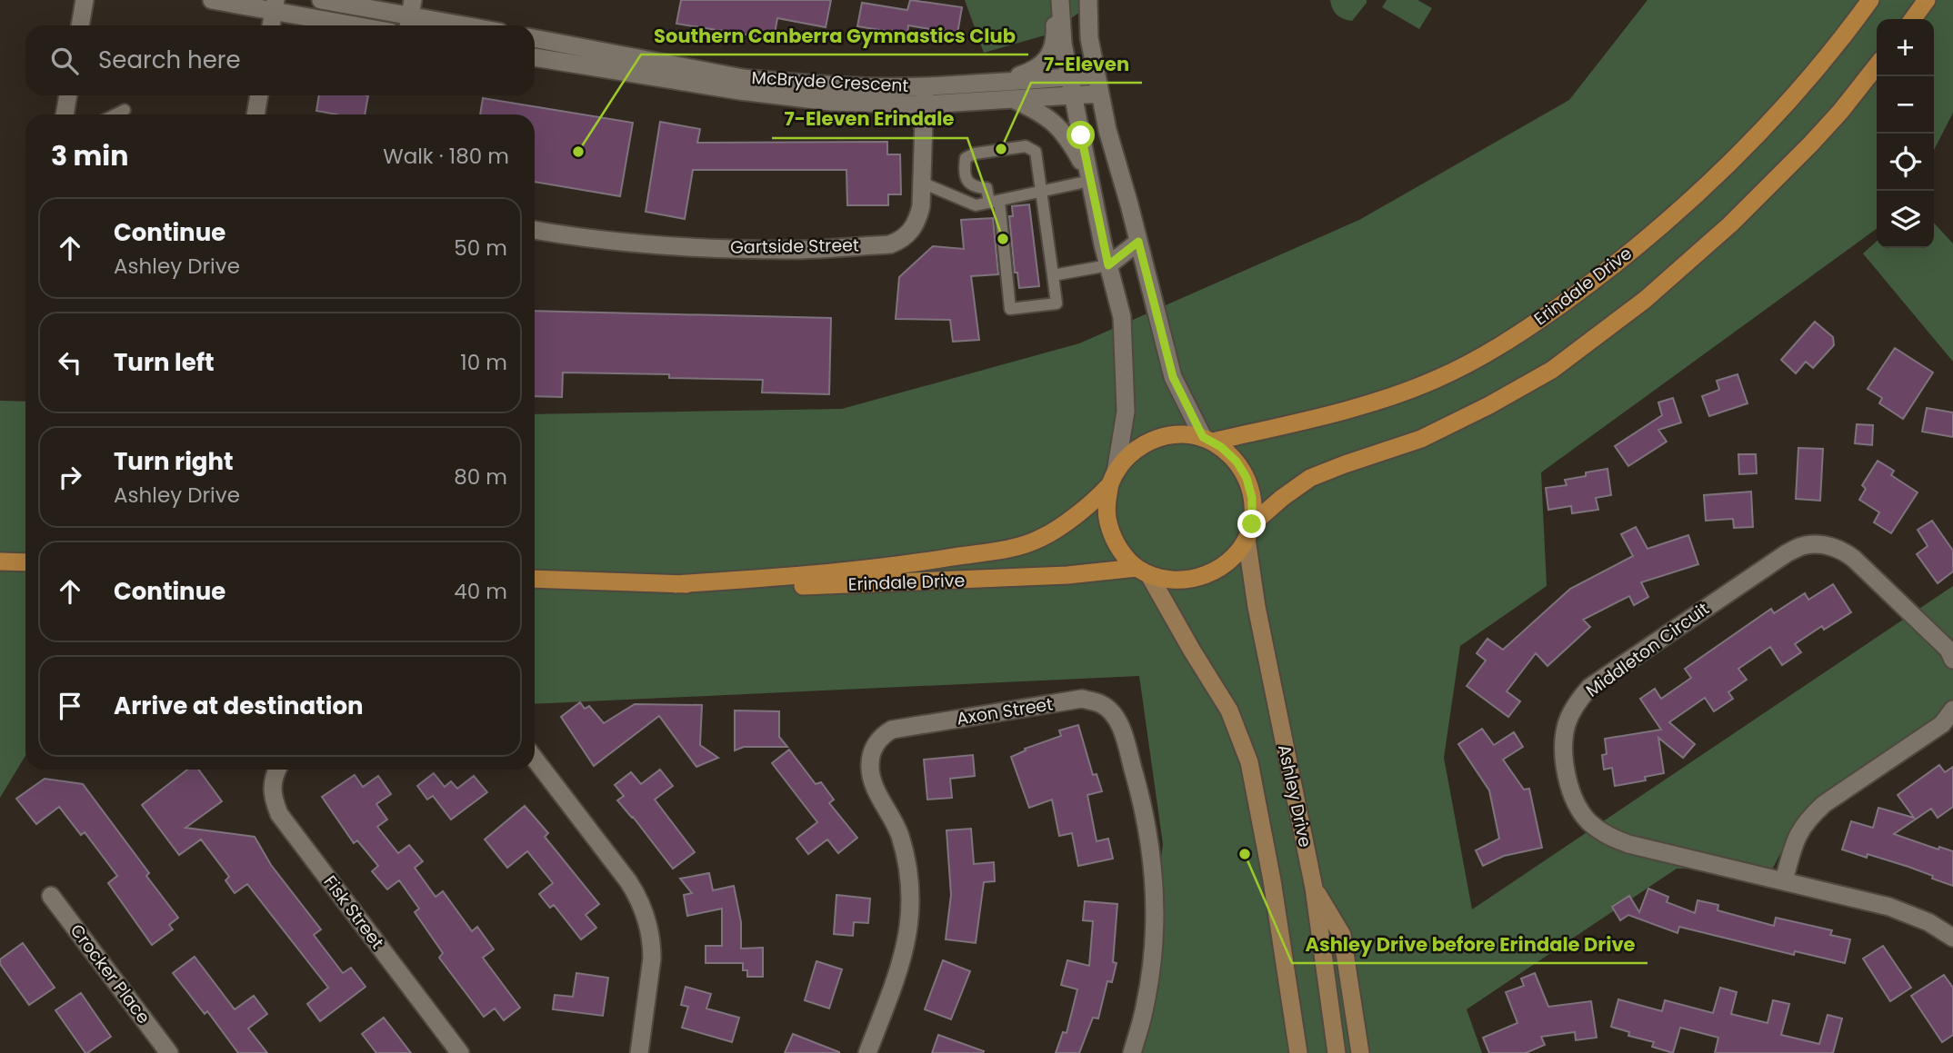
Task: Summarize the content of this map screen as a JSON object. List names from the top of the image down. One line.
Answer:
{"streets":{"main road":["Erindale Drive","Ashley Drive"],"street":["McBryde Crescent","Gartside Street","Middleton Circuit","Axon Street","Fisk Street","Crocker Place"]},"crossings":[["McBryde Crescent","Gartside Street"],["Erindale Drive","Ashley Drive"]],"places":["7-Eleven","Southern Canberra Gymnastics Club","7-Eleven Erindale","Ashley Drive before Erindale Drive"],"page":{"map_buttons":["+","−"],"search":"Search here","heading":["3 min","Walk · 180 m"],"list":[["Continue","Ashley Drive","50 m"],["Turn left","10 m"],["Turn right","Ashley Drive","80 m"],["Continue","40 m"],"Arrive at destination"]}}
